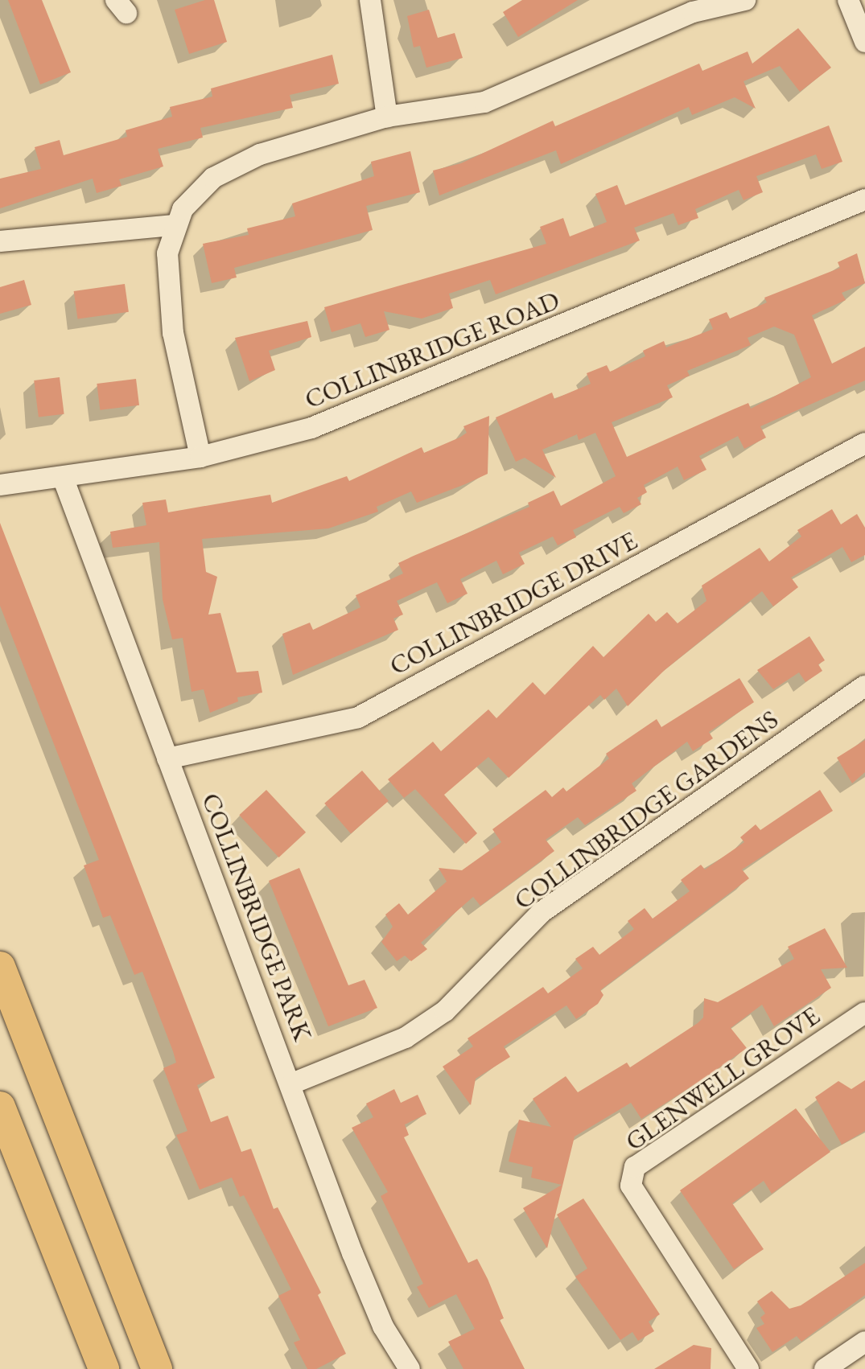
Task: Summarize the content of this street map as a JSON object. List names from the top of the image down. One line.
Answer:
{"streets":{"street":["COLLINBRIDGE ROAD","COLLINBRIDGE DRIVE","COLLINBRIDGE GARDENS","COLLINBRIDGE PARK","GLENWELL GROVE"]},"crossings":[["COLLINBRIDGE ROAD","COLLINBRIDGE PARK"],["COLLINBRIDGE DRIVE","COLLINBRIDGE PARK"],["COLLINBRIDGE GARDENS","COLLINBRIDGE PARK"]]}
